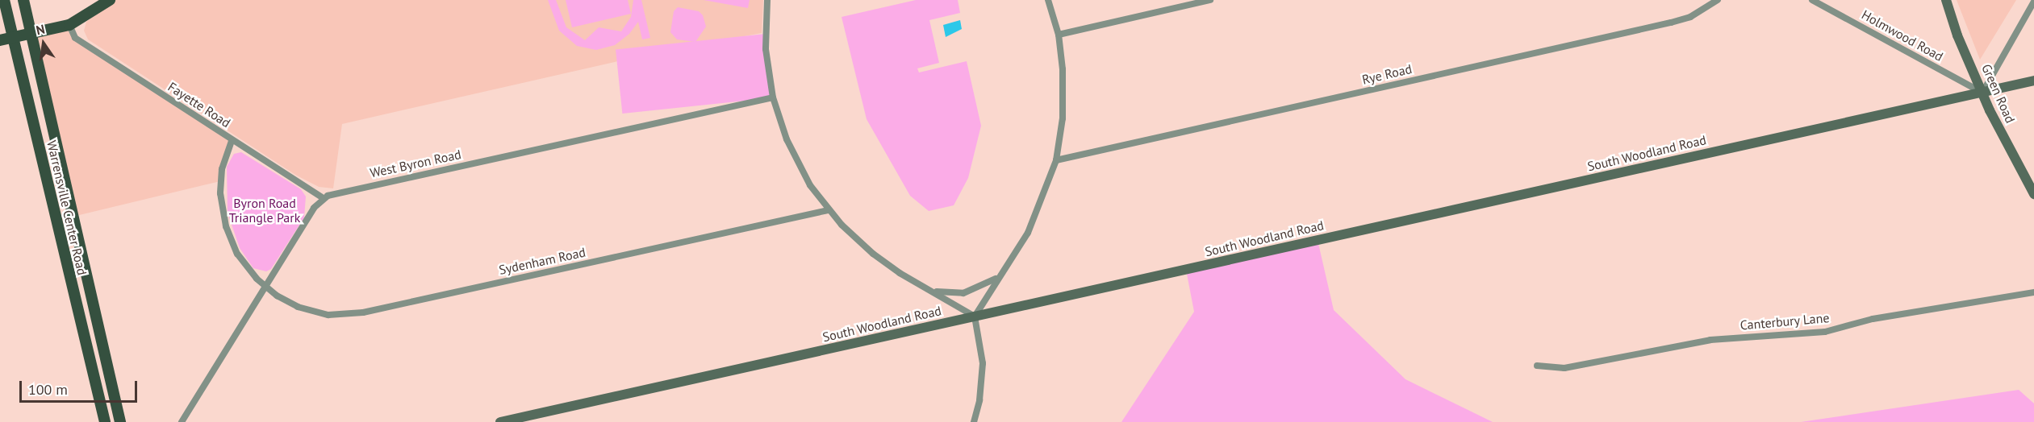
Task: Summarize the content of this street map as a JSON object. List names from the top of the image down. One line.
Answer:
{"streets":{"main road":["Warrensville Center Road"],"street":["Holmwood Road","Rye Road","Green Road","Fayette Road","South Woodland Road","West Byron Road","Sydenham Road","Canterbury Lane"]},"crossings":[["Holmwood Road","Green Road"],["Holmwood Road","South Woodland Road"],["Green Road","South Woodland Road"],["Fayette Road","West Byron Road"],["Fayette Road","Sydenham Road"]],"parks":["Byron Road Triangle Park"],"scale_bar":"100 m","north":"top"}
